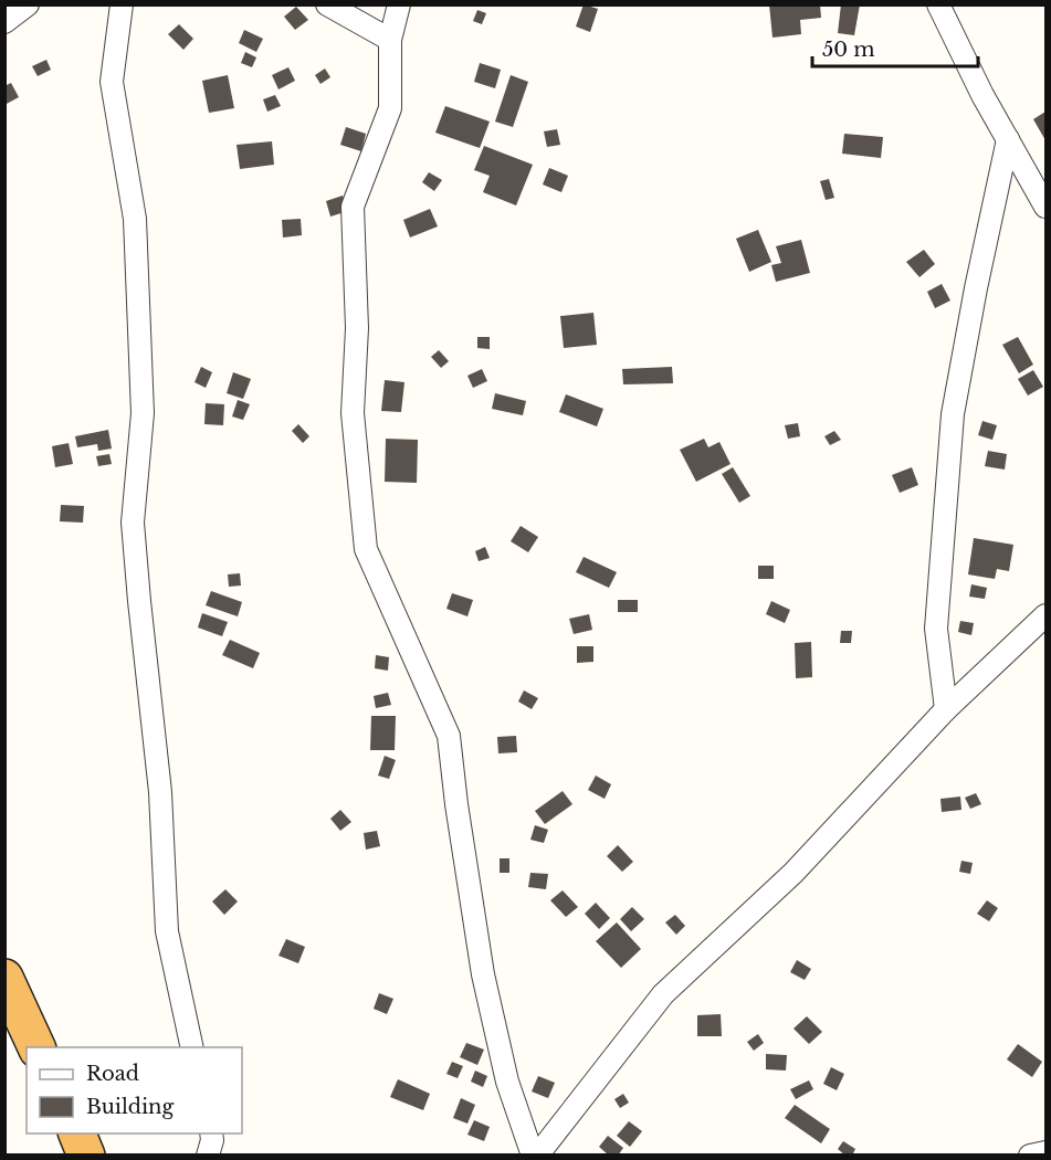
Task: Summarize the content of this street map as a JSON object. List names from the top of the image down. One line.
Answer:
{"legend":["Road","Building"],"scale_bar":"50 m"}
